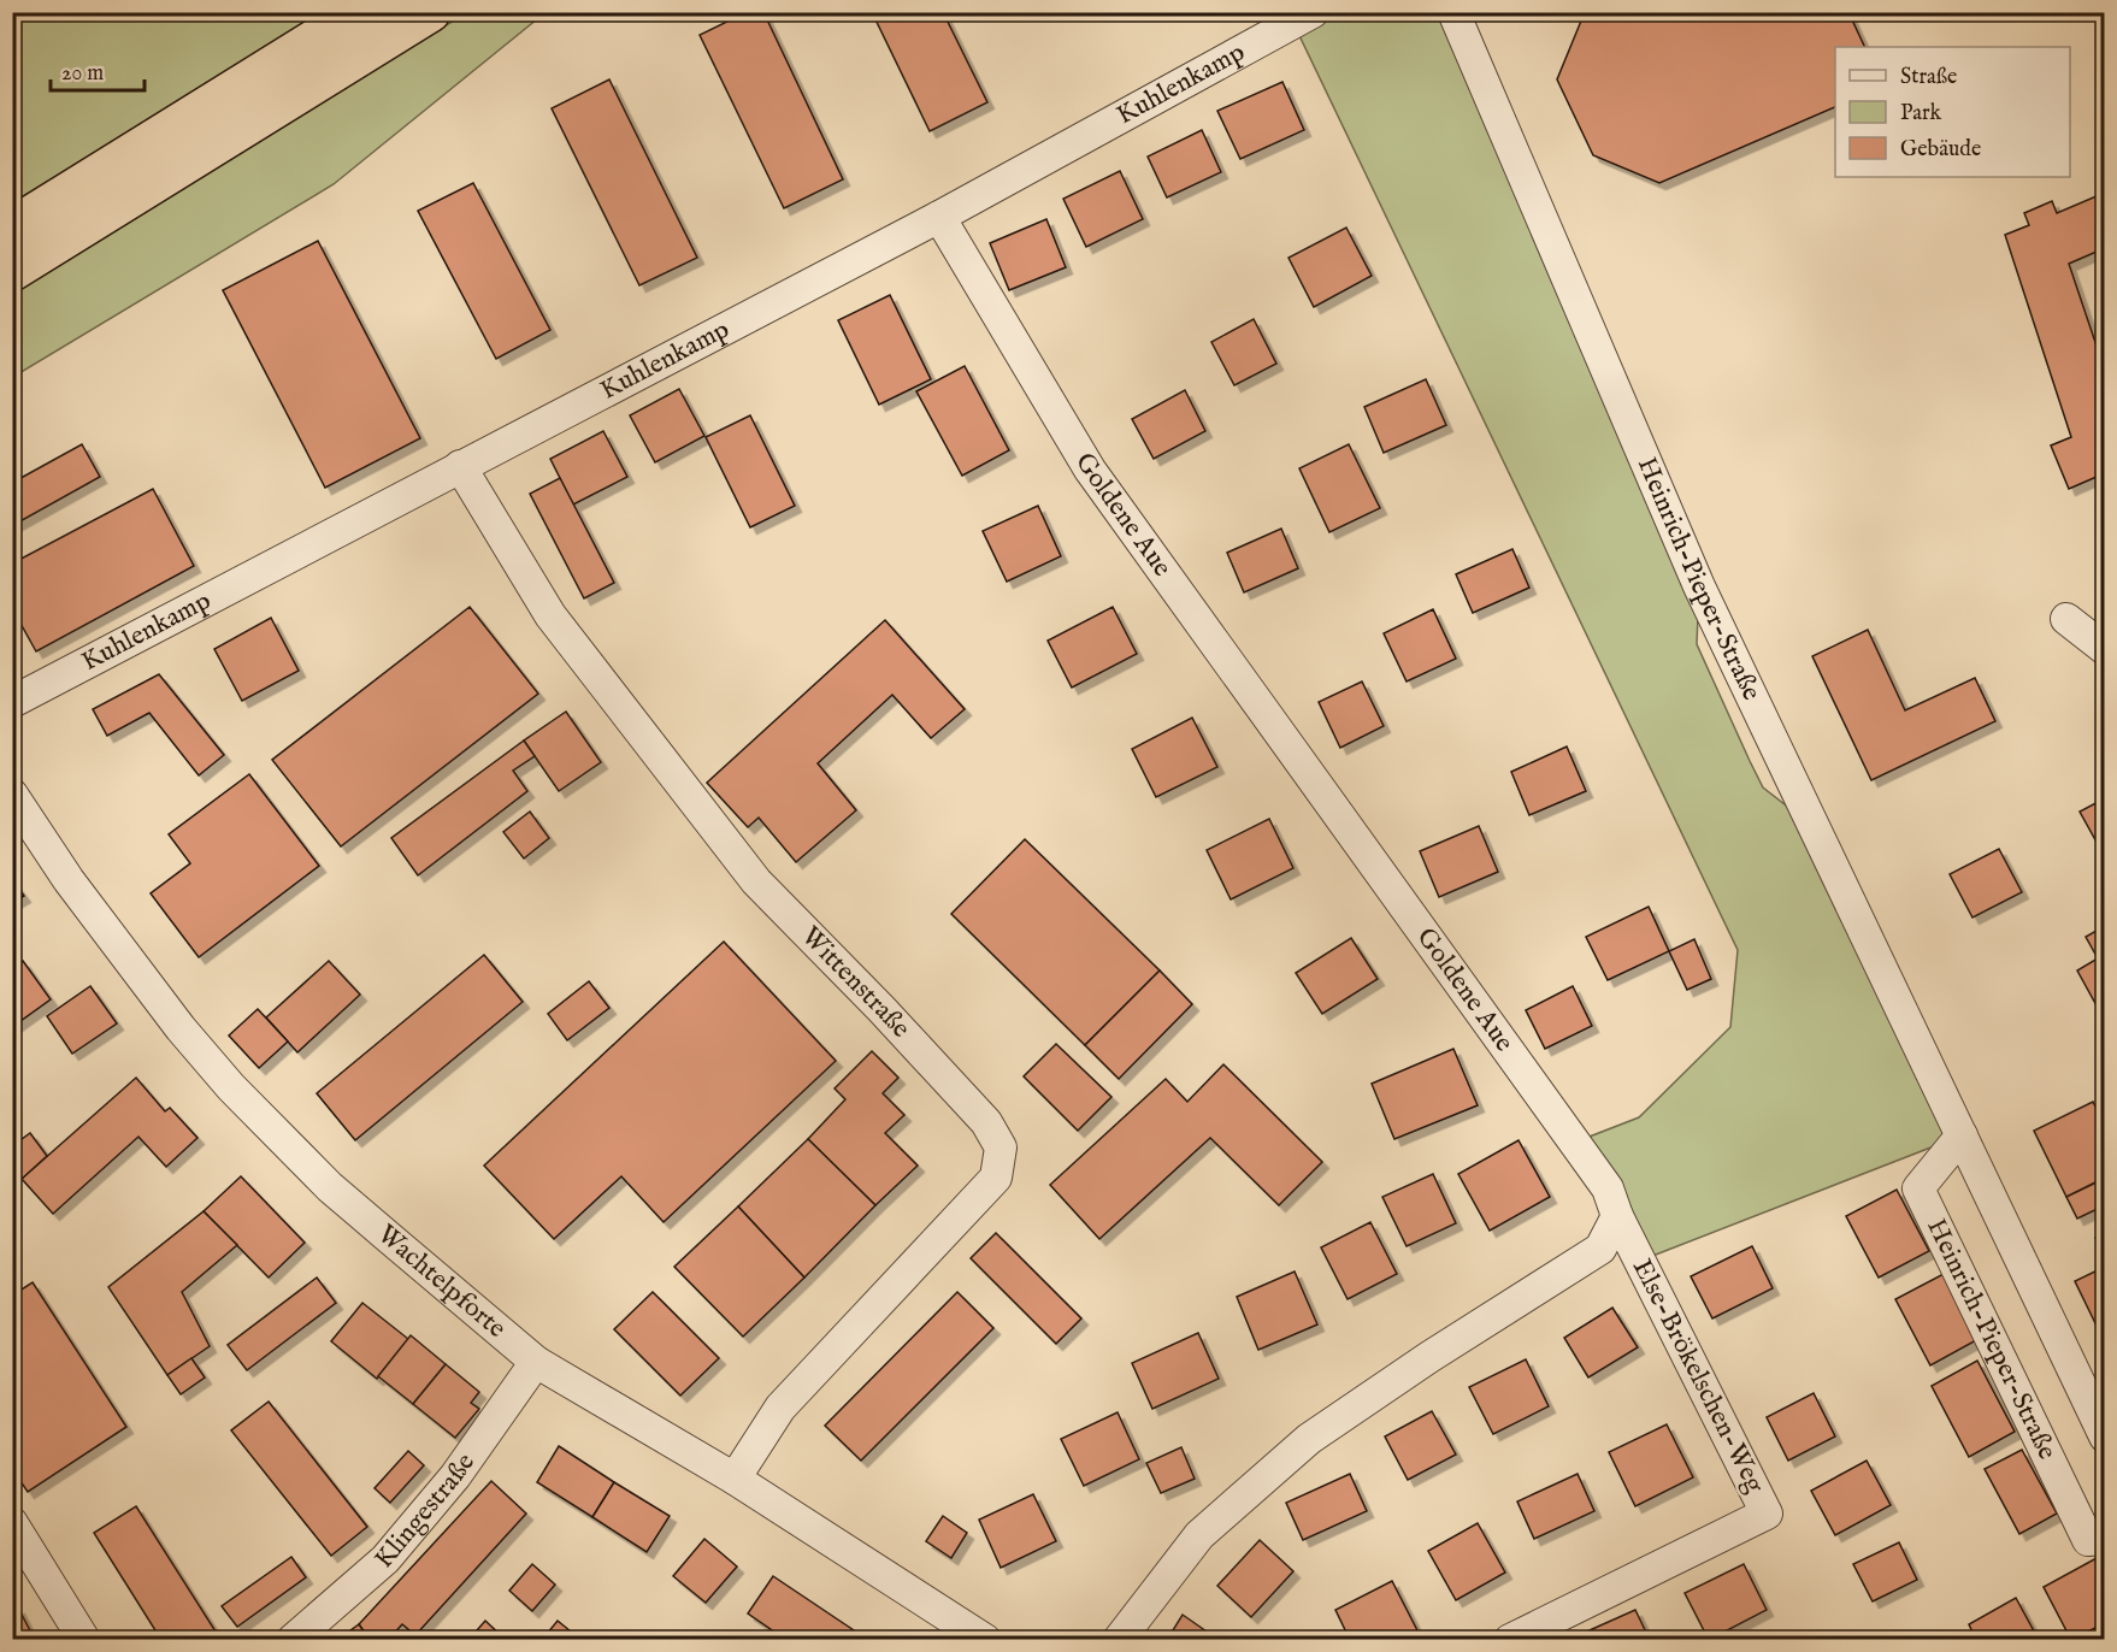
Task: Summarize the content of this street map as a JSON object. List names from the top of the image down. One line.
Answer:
{"streets":{"street":["Kuhlenkamp","Goldene Aue","Heinrich-Pieper-Straße","Wittenstraße","Wachtelpforte","Else-Brökelschen-Weg","Klingestraße"]},"crossings":[["Kuhlenkamp","Goldene Aue"],["Kuhlenkamp","Wittenstraße"],["Goldene Aue","Else-Brökelschen-Weg"],["Wittenstraße","Wachtelpforte"],["Wachtelpforte","Klingestraße"]],"legend":["Straße","Park","Gebäude"],"scale_bar":"20 m"}
